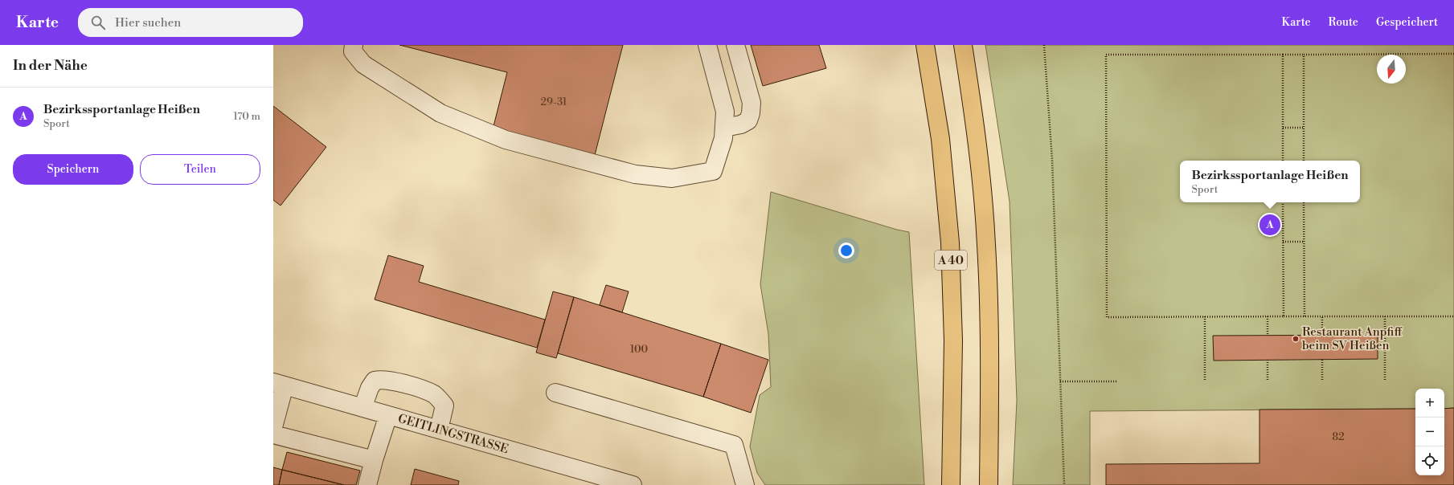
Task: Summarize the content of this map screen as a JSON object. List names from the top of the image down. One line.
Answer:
{"streets":{"highway":["A 40"],"street":["GEITLINGSTRASSE"]},"places":["Restaurant Anpfiff beim SV Heißen"],"house_numbers":["29-31","100","82"],"north":"bottom","page":{"header":"Karte","search":"Hier suchen","nav":["Karte","Route","Gespeichert"],"heading":"In der Nähe","list":[{"mark":"A","name":"Bezirkssportanlage Heißen","note":"Sport","value":"170 m"}],"buttons":["Speichern","Teilen"],"popup":["Bezirkssportanlage Heißen","Sport"],"pins":"A","map_buttons":["+","−"]}}
